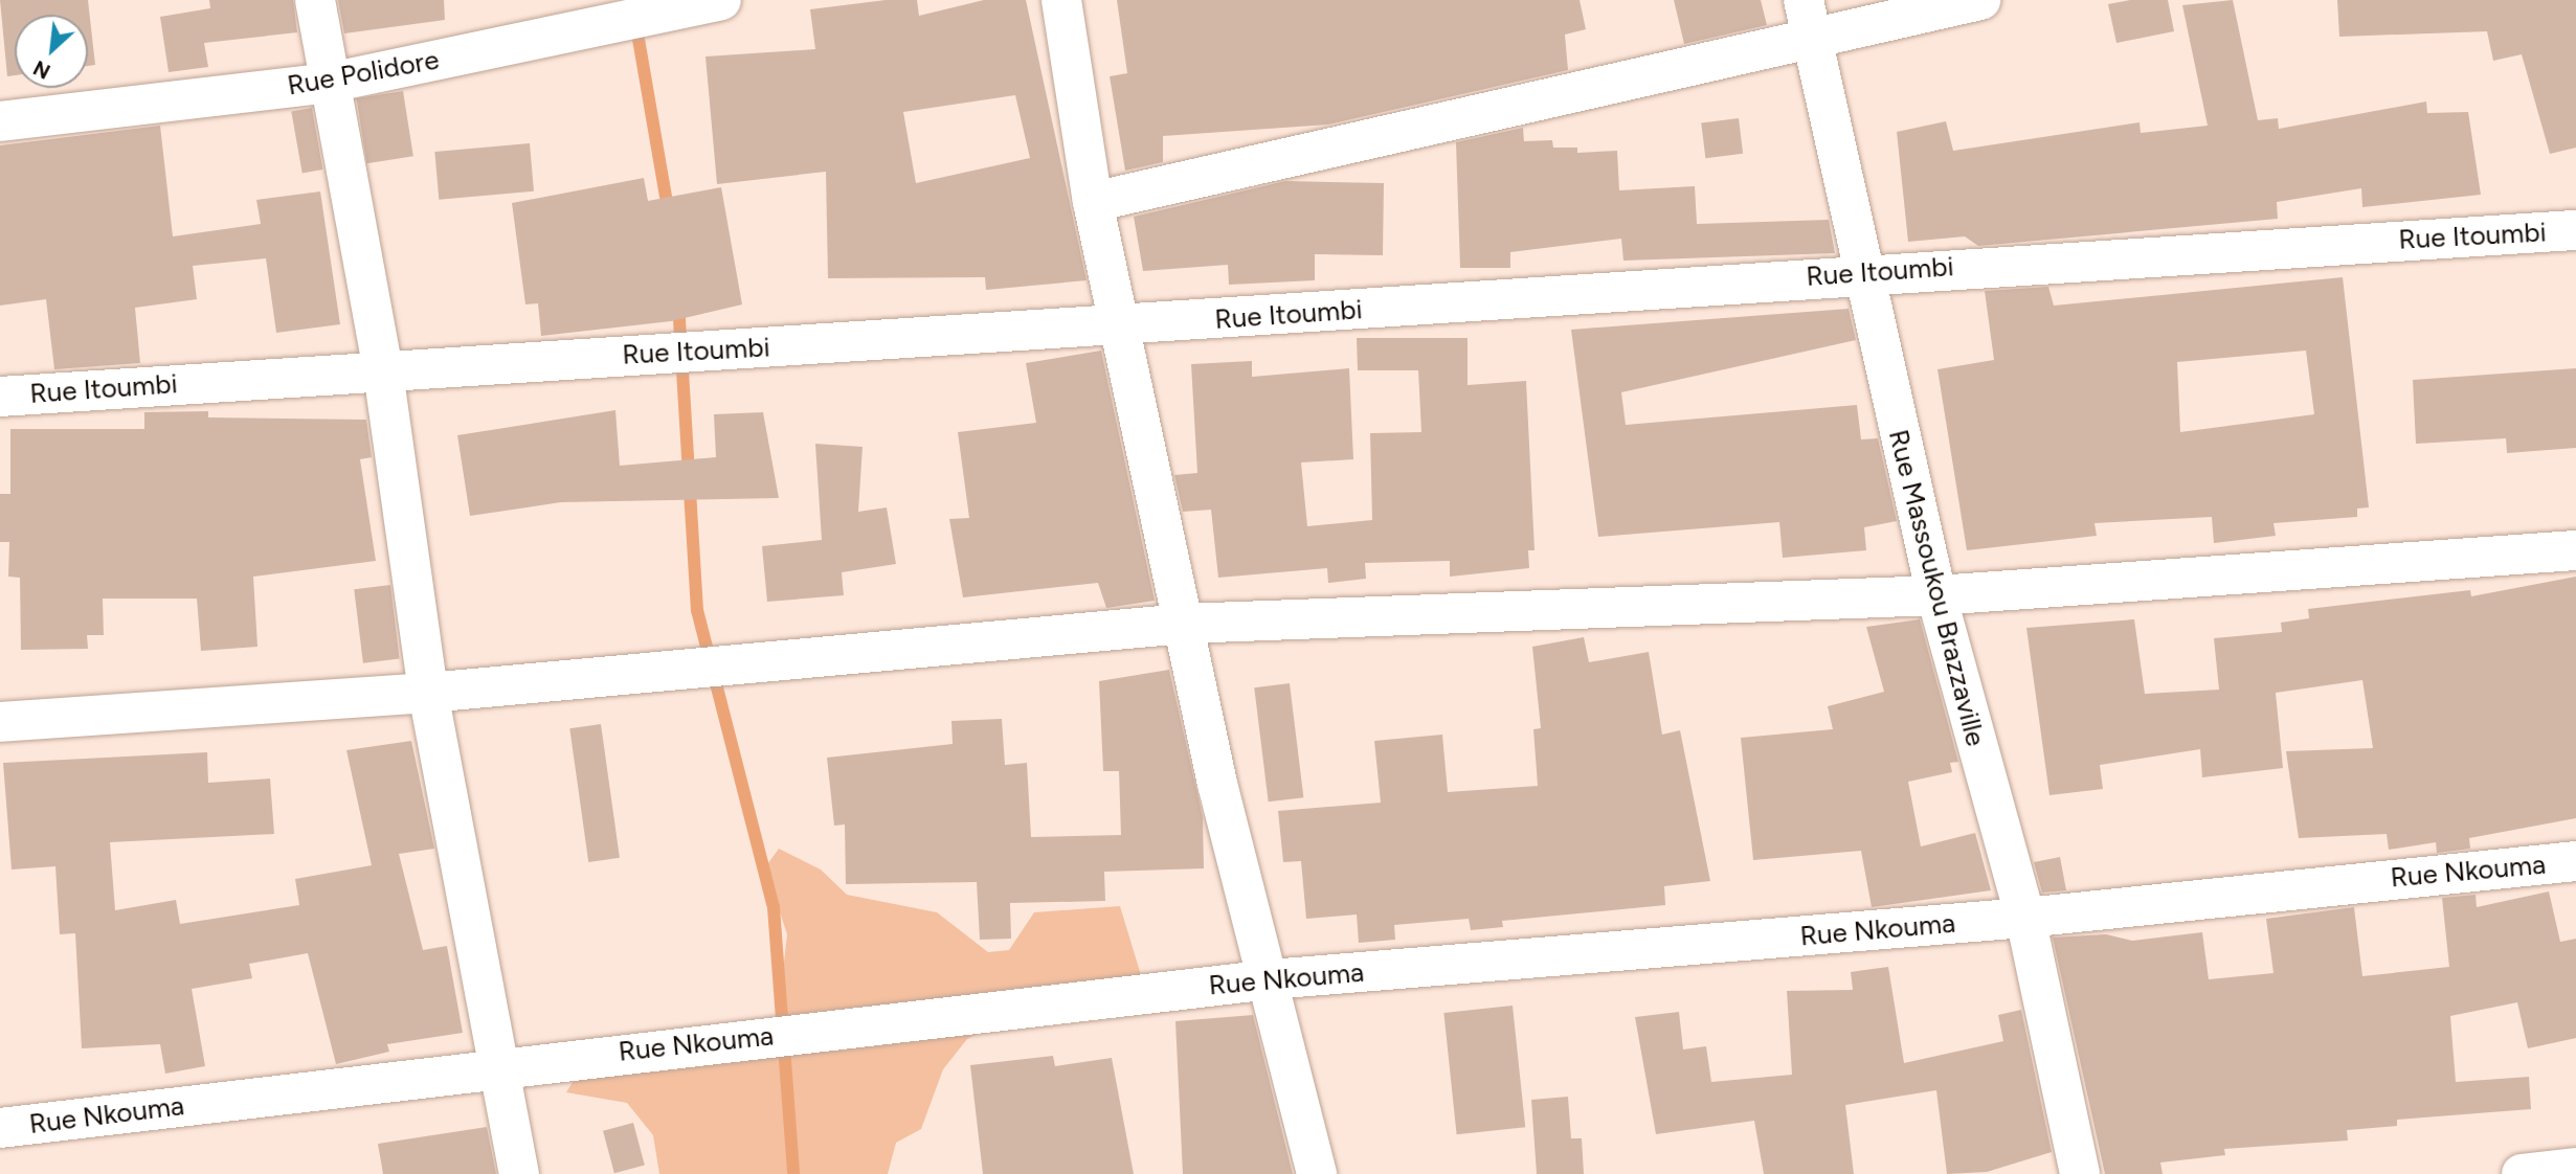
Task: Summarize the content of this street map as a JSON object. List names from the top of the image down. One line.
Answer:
{"streets":{"street":["Rue Polidore","Rue Itoumbi","Rue Massoukou Brazzaville","Rue Nkouma"]},"crossings":[["Rue Itoumbi","Rue Massoukou Brazzaville"],["Rue Massoukou Brazzaville","Rue Nkouma"]],"north":"bottom left"}
